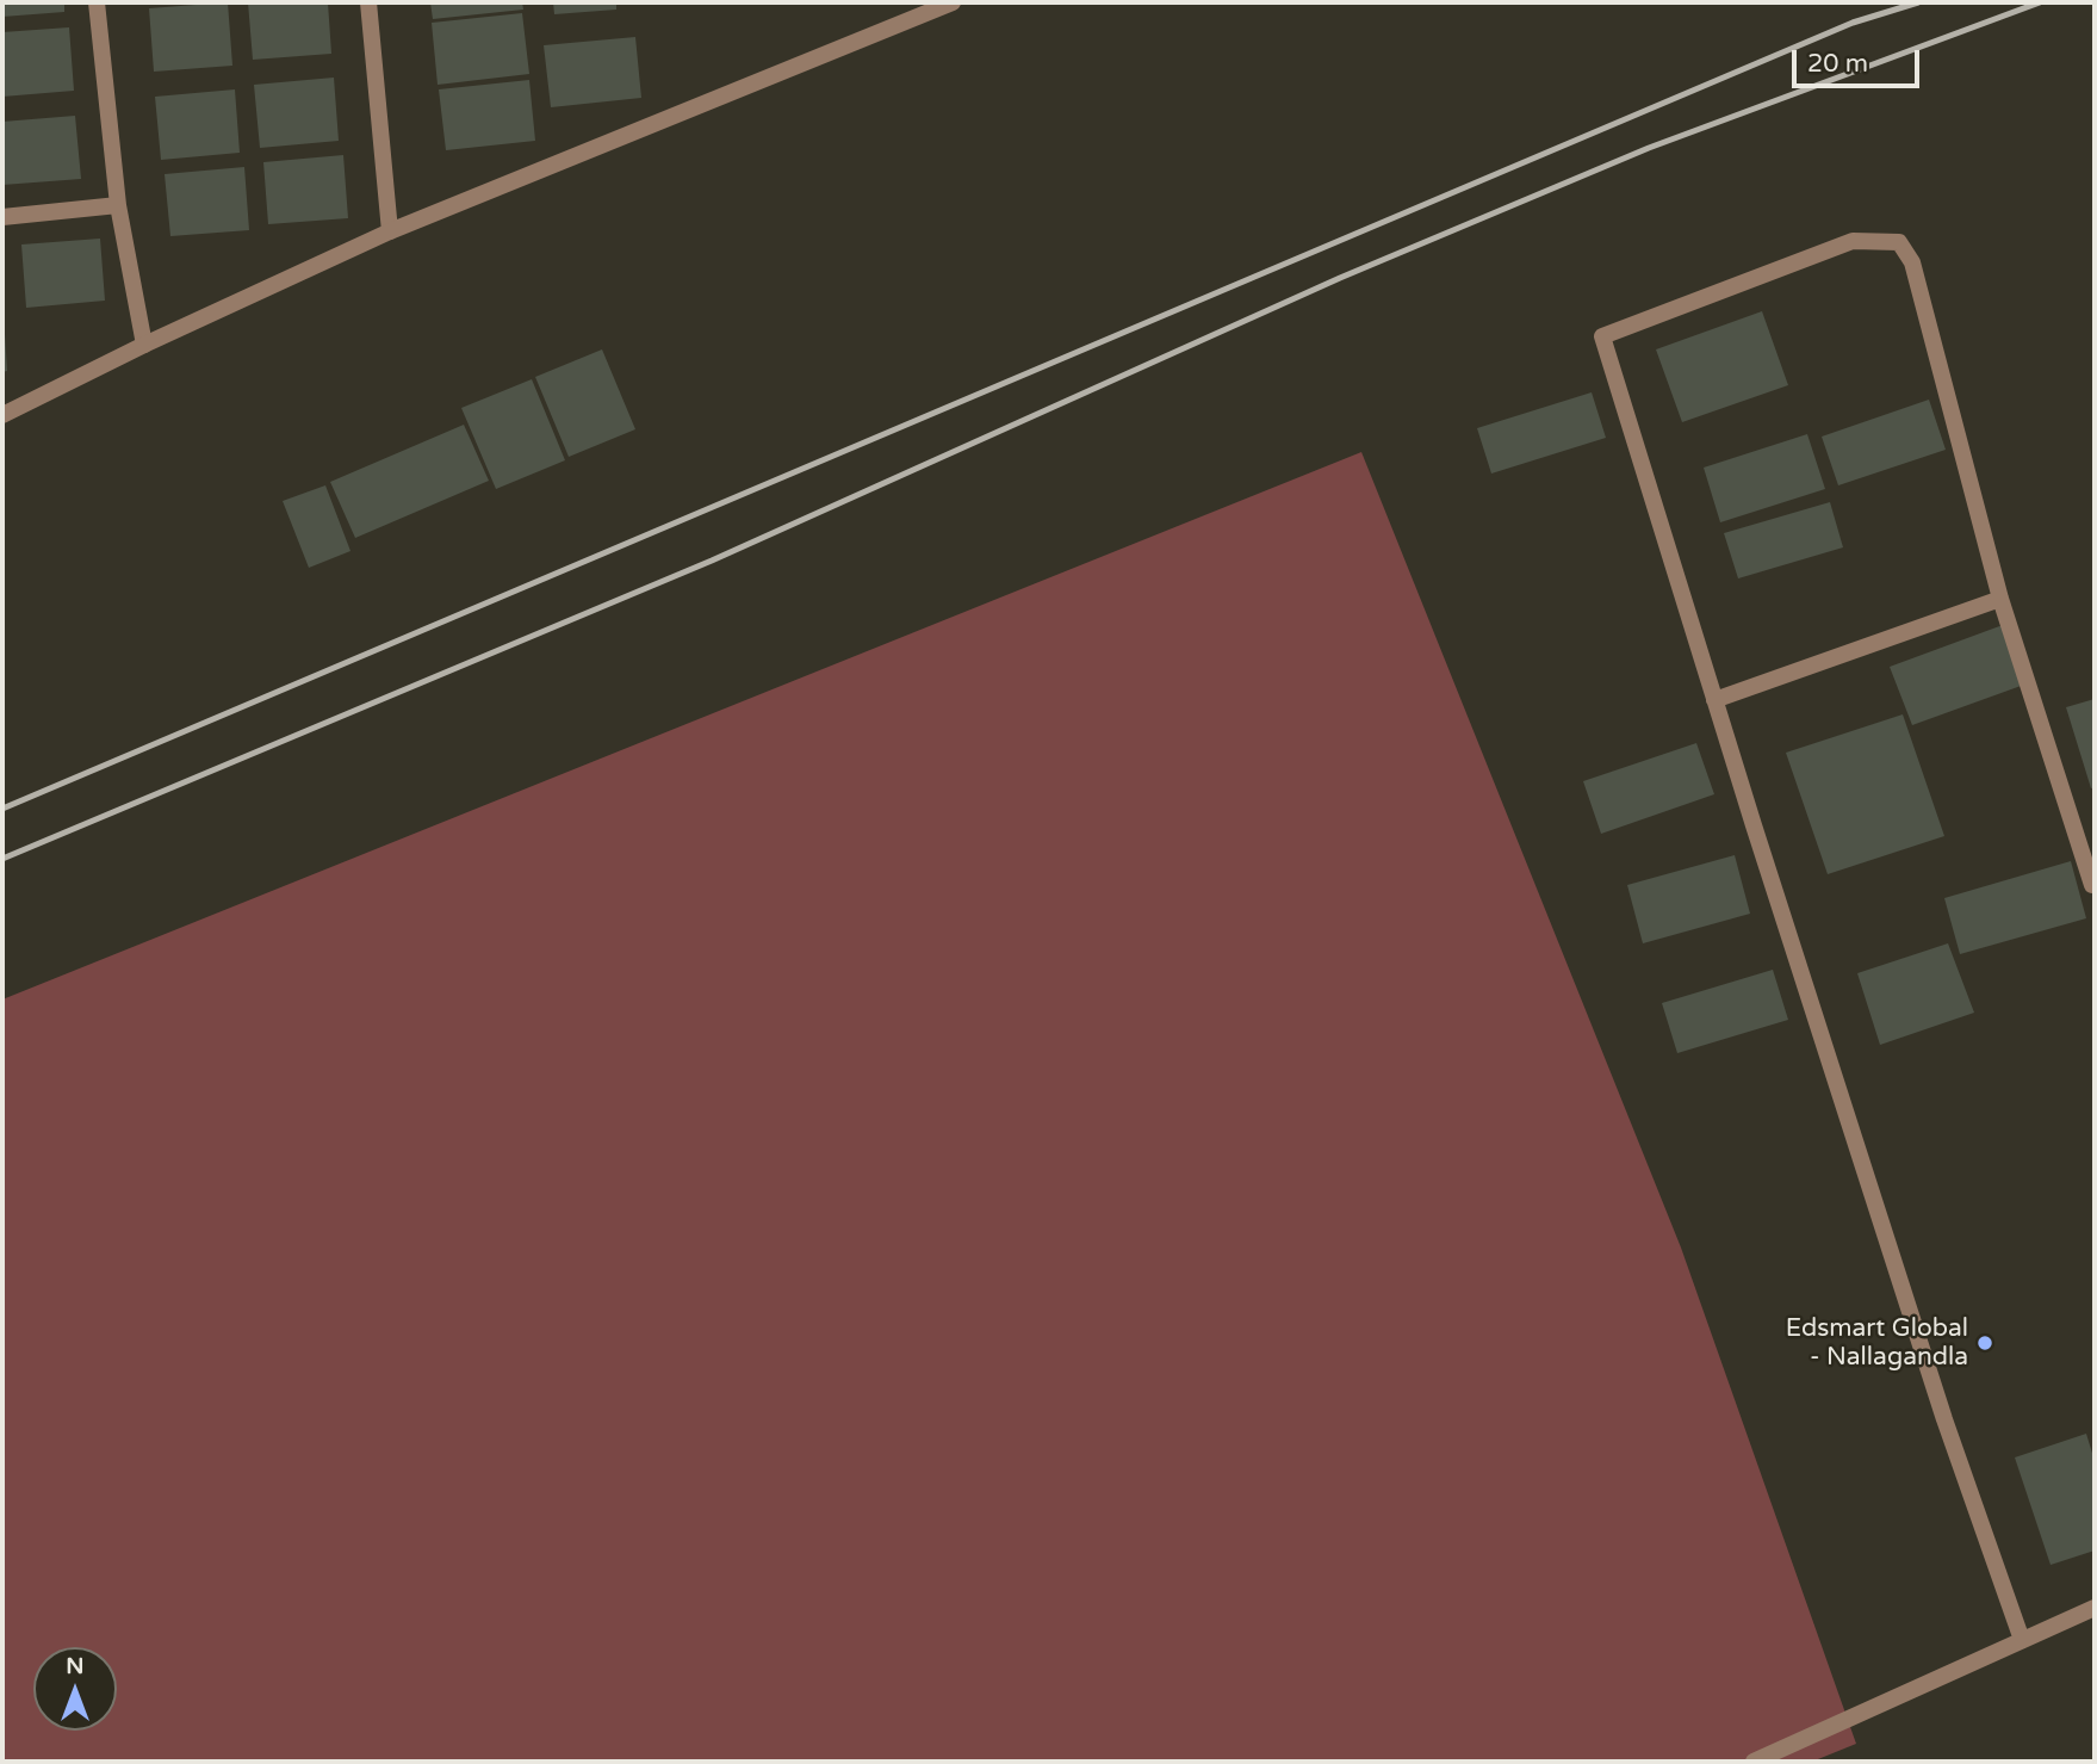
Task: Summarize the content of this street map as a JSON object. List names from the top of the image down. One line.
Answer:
{"places":["Edsmart Global - Nallagandla"],"scale_bar":"20 m","north":"top"}
